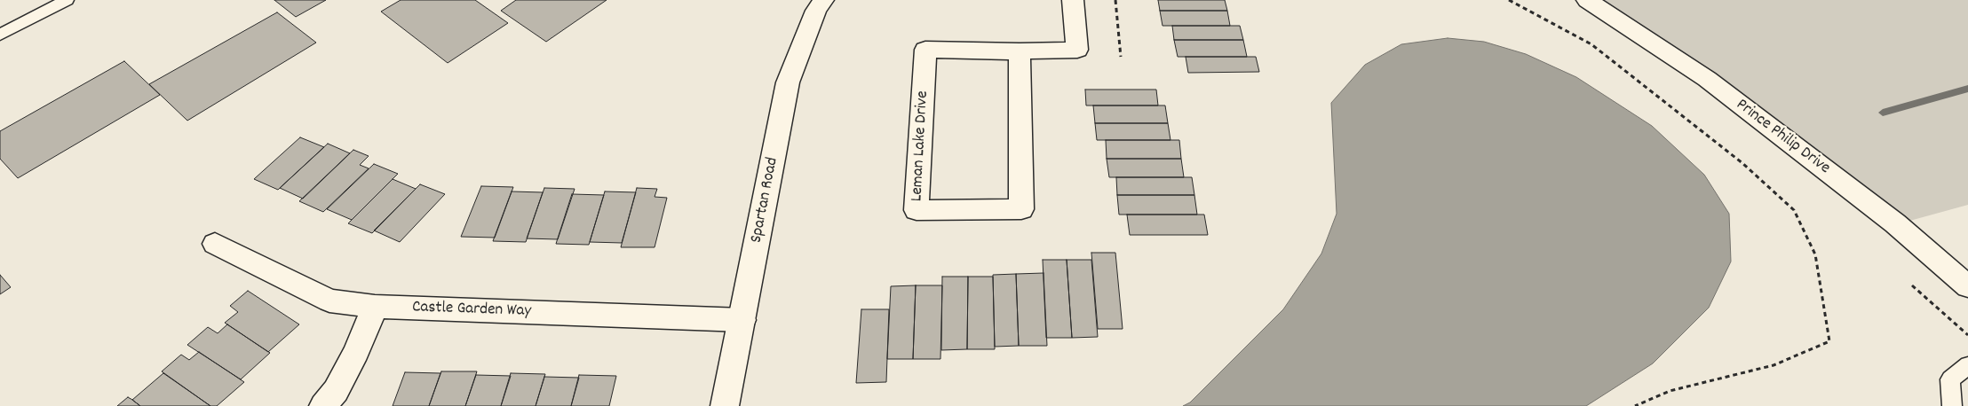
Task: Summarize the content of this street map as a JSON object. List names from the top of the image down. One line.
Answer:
{"streets":{"street":["Prince Philip Drive","Leman Lake Drive","Spartan Road","Castle Garden Way"]},"crossings":[["Spartan Road","Castle Garden Way"]]}
